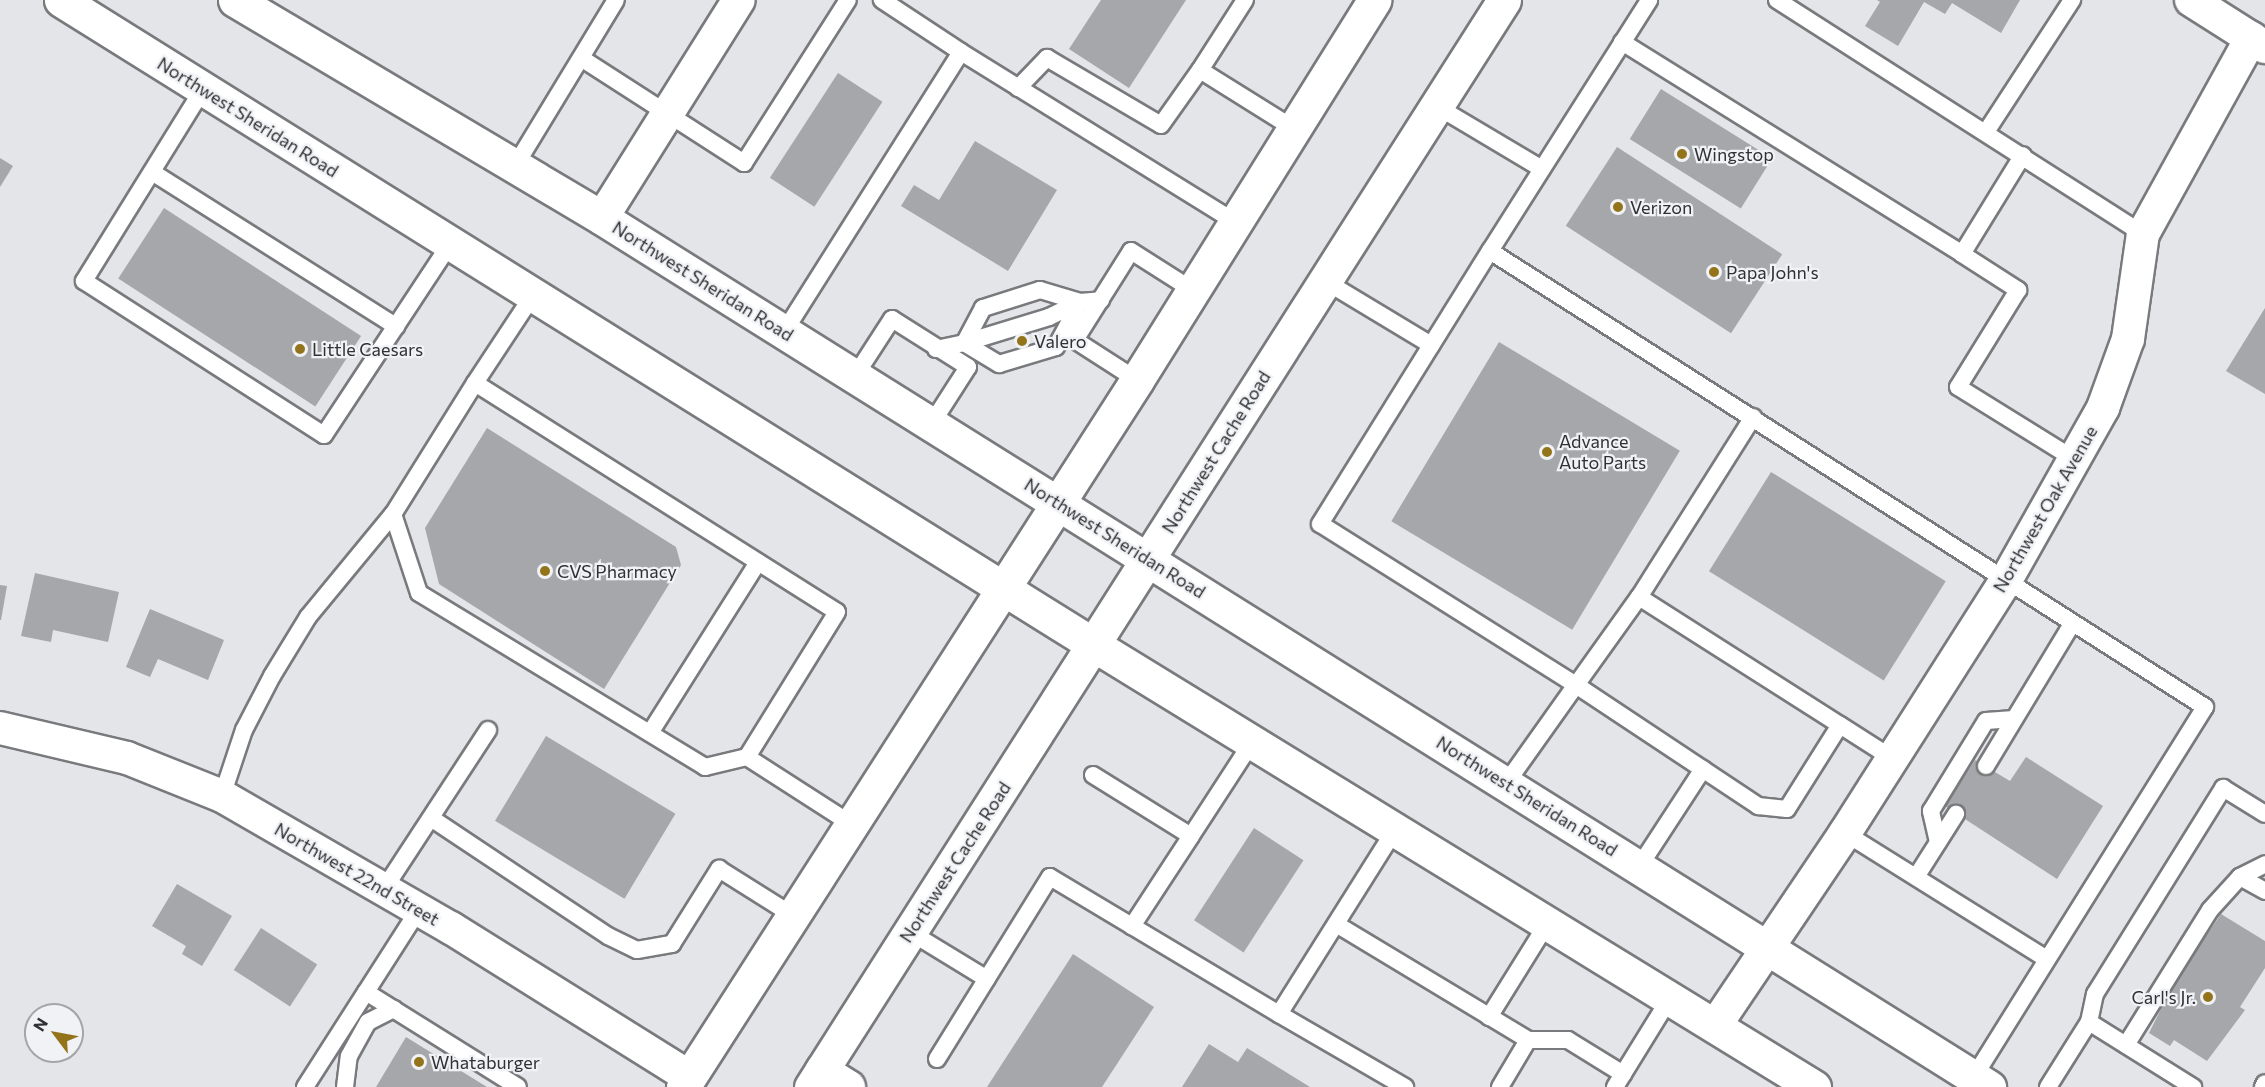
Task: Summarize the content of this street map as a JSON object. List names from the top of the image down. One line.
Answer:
{"streets":{"main road":["Northwest Sheridan Road","Northwest Cache Road"],"street":["Northwest Oak Avenue","Northwest 22nd Street"]},"crossings":[["Northwest Sheridan Road","Northwest Cache Road"],["Northwest Sheridan Road","Northwest Oak Avenue"]],"places":["Wingstop","Verizon","Papa John's","Valero","Little Caesars","Advance Auto Parts","CVS Pharmacy","Carl's Jr.","Whataburger"],"north":"top left"}
